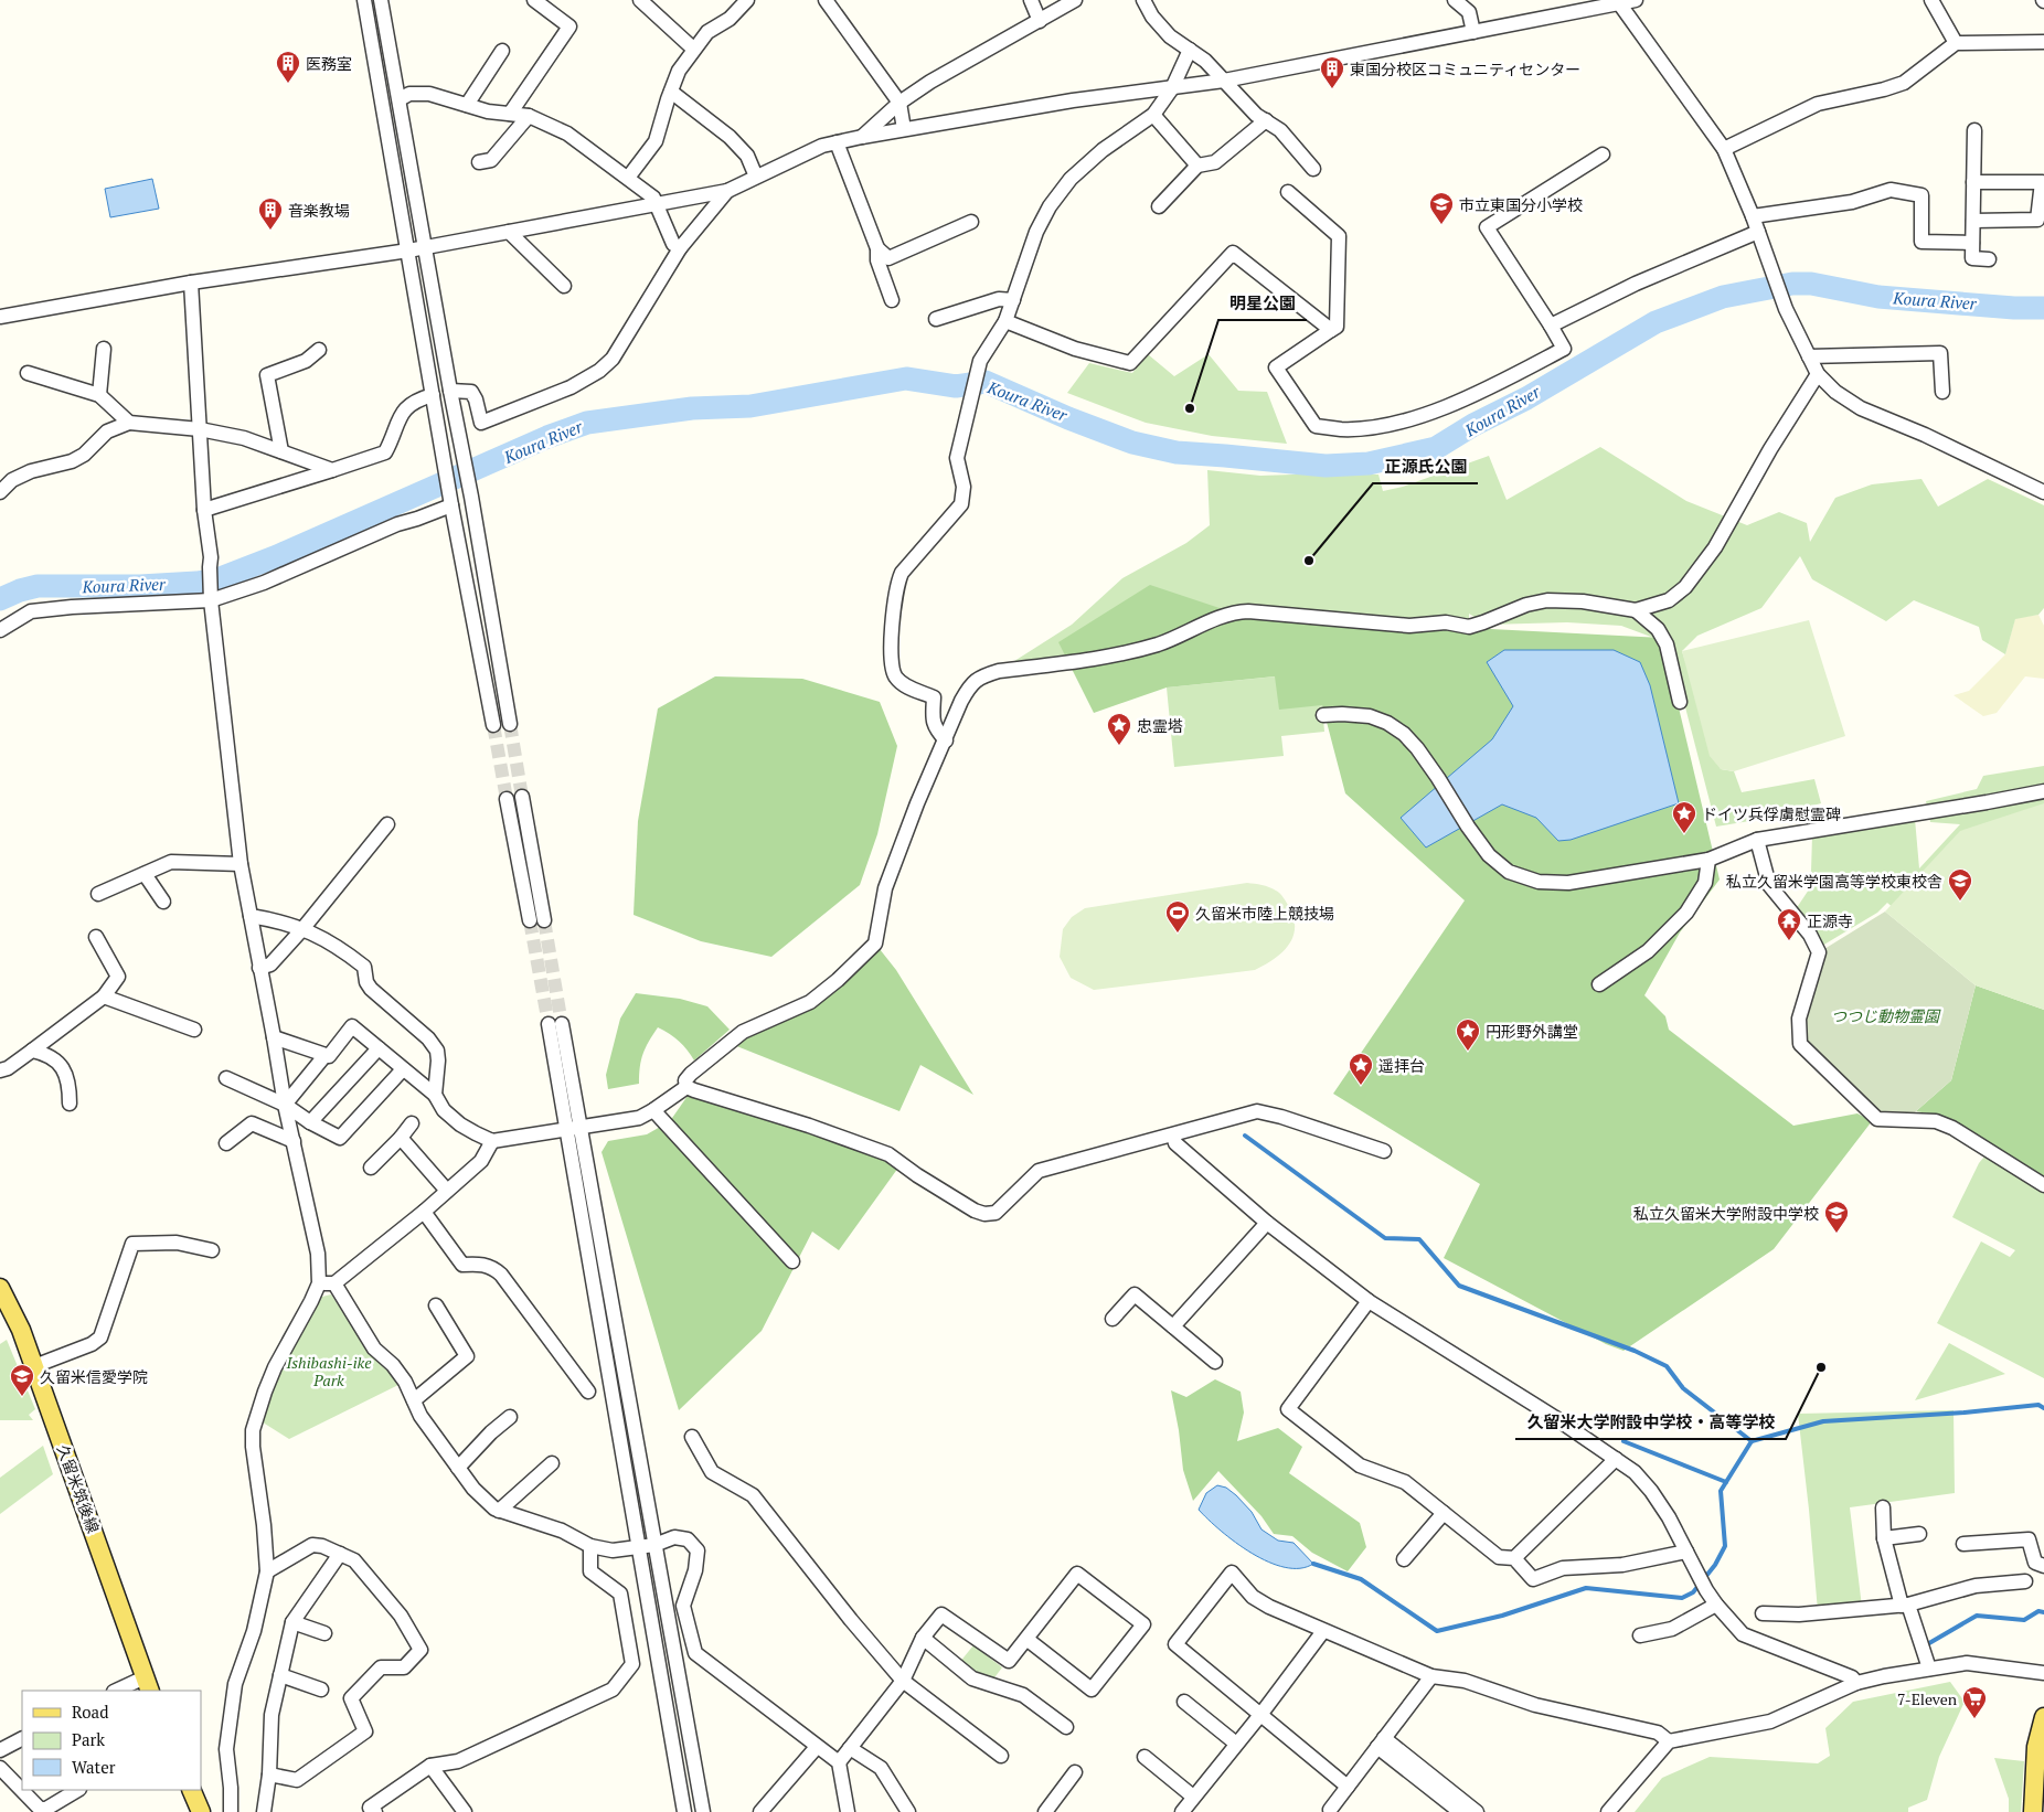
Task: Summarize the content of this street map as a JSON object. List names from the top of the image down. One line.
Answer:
{"streets":{"main road":["久留米筑後線"]},"water":["Koura River"],"parks":["つつじ動物霊園","Ishibashi-ike Park"],"places":{"building":["医務室","東国分校区コミュニティセンター","音楽教場"],"school or university":["市立東国分小学校","私立久留米学園高等学校東校舎","私立久留米大学附設中学校","久留米信愛学院"],"other":["明星公園","正源氏公園","久留米大学附設中学校・高等学校"],"place":["忠霊塔","ドイツ兵俘虜慰霊碑","円形野外講堂","遥拝台"],"sports":["久留米市陸上競技場"],"temple":["正源寺"],"supermarket":["7-Eleven"]},"legend":["Road","Park","Water"]}
